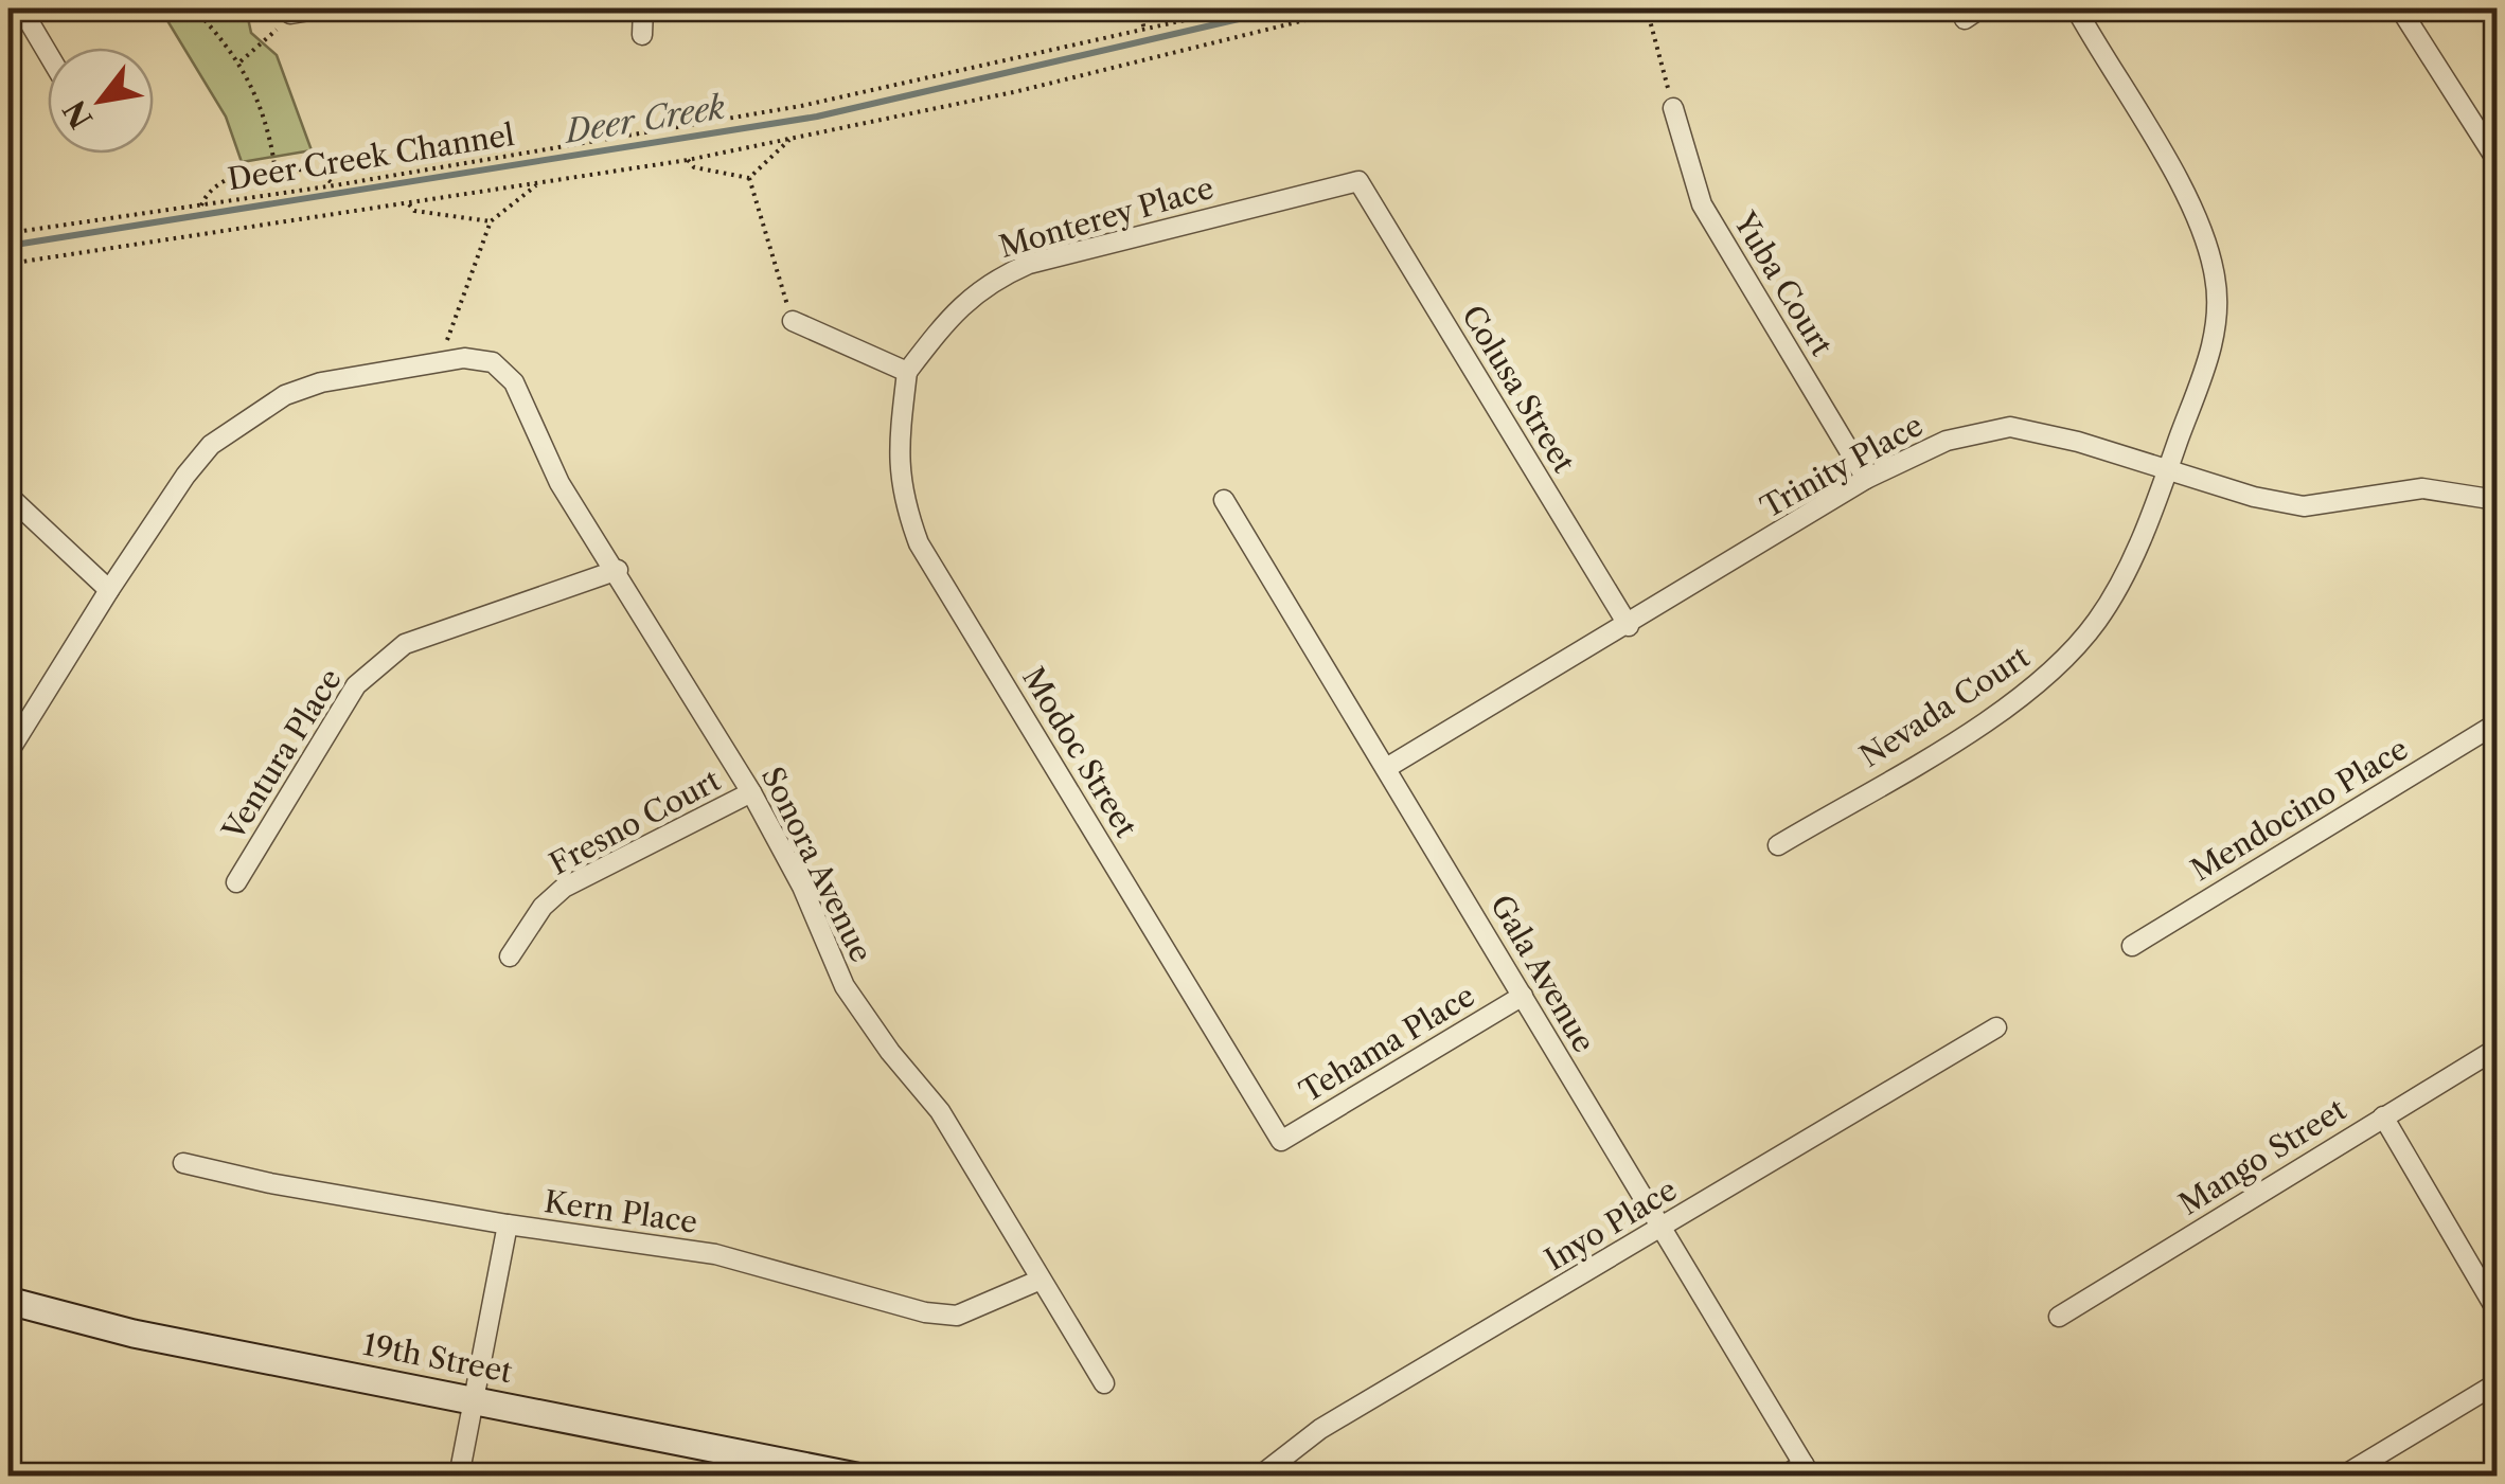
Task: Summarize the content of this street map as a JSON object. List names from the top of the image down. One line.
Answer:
{"streets":{"street":["Monterey Place","Yuba Court","Colusa Street","Trinity Place","Nevada Court","Modoc Street","Ventura Place","Mendocino Place","Fresno Court","Sonora Avenue","Gala Avenue","Tehama Place","Mango Street","Kern Place","Inyo Place","19th Street"],"path":["Deer Creek Channel"]},"crossings":[["Monterey Place","Colusa Street"],["Monterey Place","Modoc Street"],["Yuba Court","Trinity Place"],["Colusa Street","Trinity Place"],["Trinity Place","Nevada Court"],["Trinity Place","Gala Avenue"],["Modoc Street","Tehama Place"],["Ventura Place","Sonora Avenue"],["Fresno Court","Sonora Avenue"],["Sonora Avenue","Kern Place"],["Gala Avenue","Tehama Place"],["Gala Avenue","Inyo Place"]],"water":["Deer Creek"],"north":"bottom left"}
